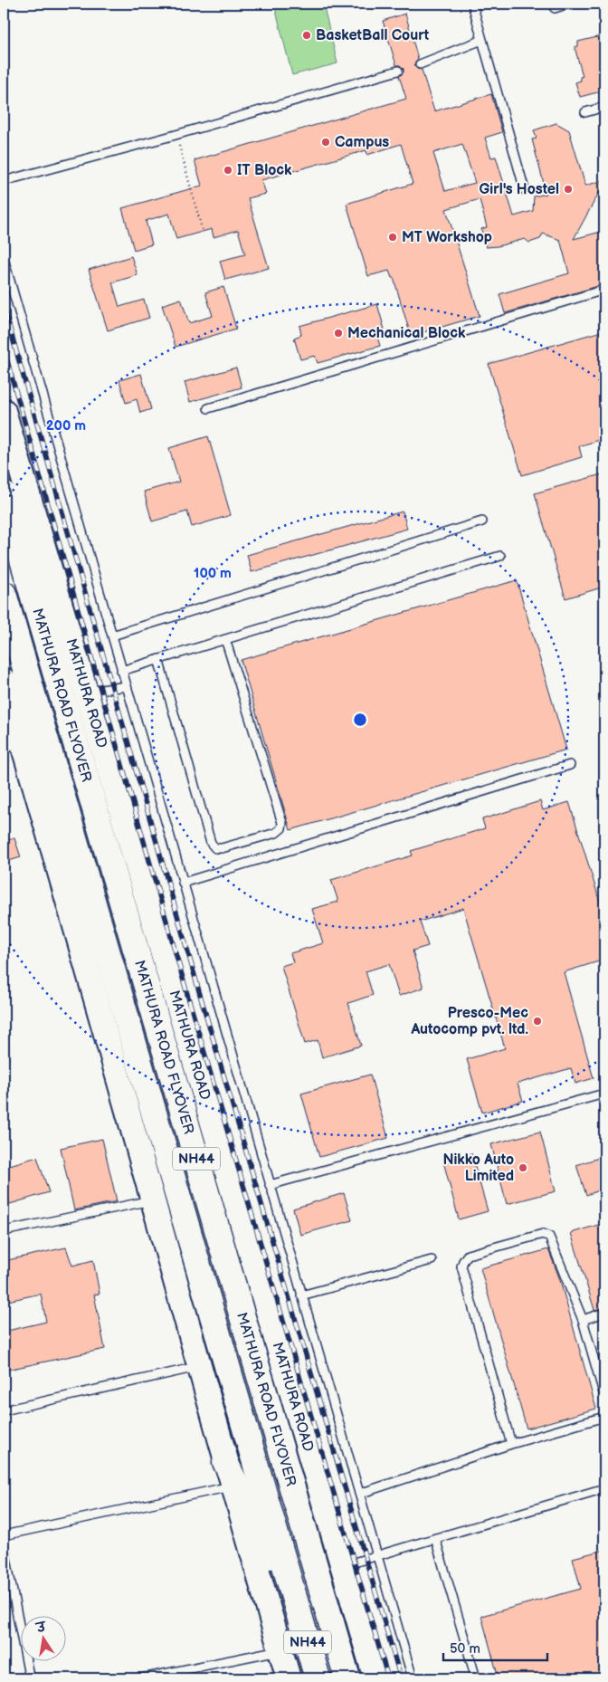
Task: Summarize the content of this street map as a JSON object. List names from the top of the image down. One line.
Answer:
{"streets":{"highway":["MATHURA ROAD FLYOVER","NH44"],"main road":["MATHURA ROAD"]},"crossings":[["MATHURA ROAD FLYOVER","NH44"]],"places":["BasketBall Court","Campus","IT Block","Girl's Hostel","MT Workshop","Mechanical Block","Presco-Mec Autocomp pvt. ltd.","Nikko Auto Limited"],"scale_bar":"50 m","north":"top","rings":["200 m","100 m"]}
